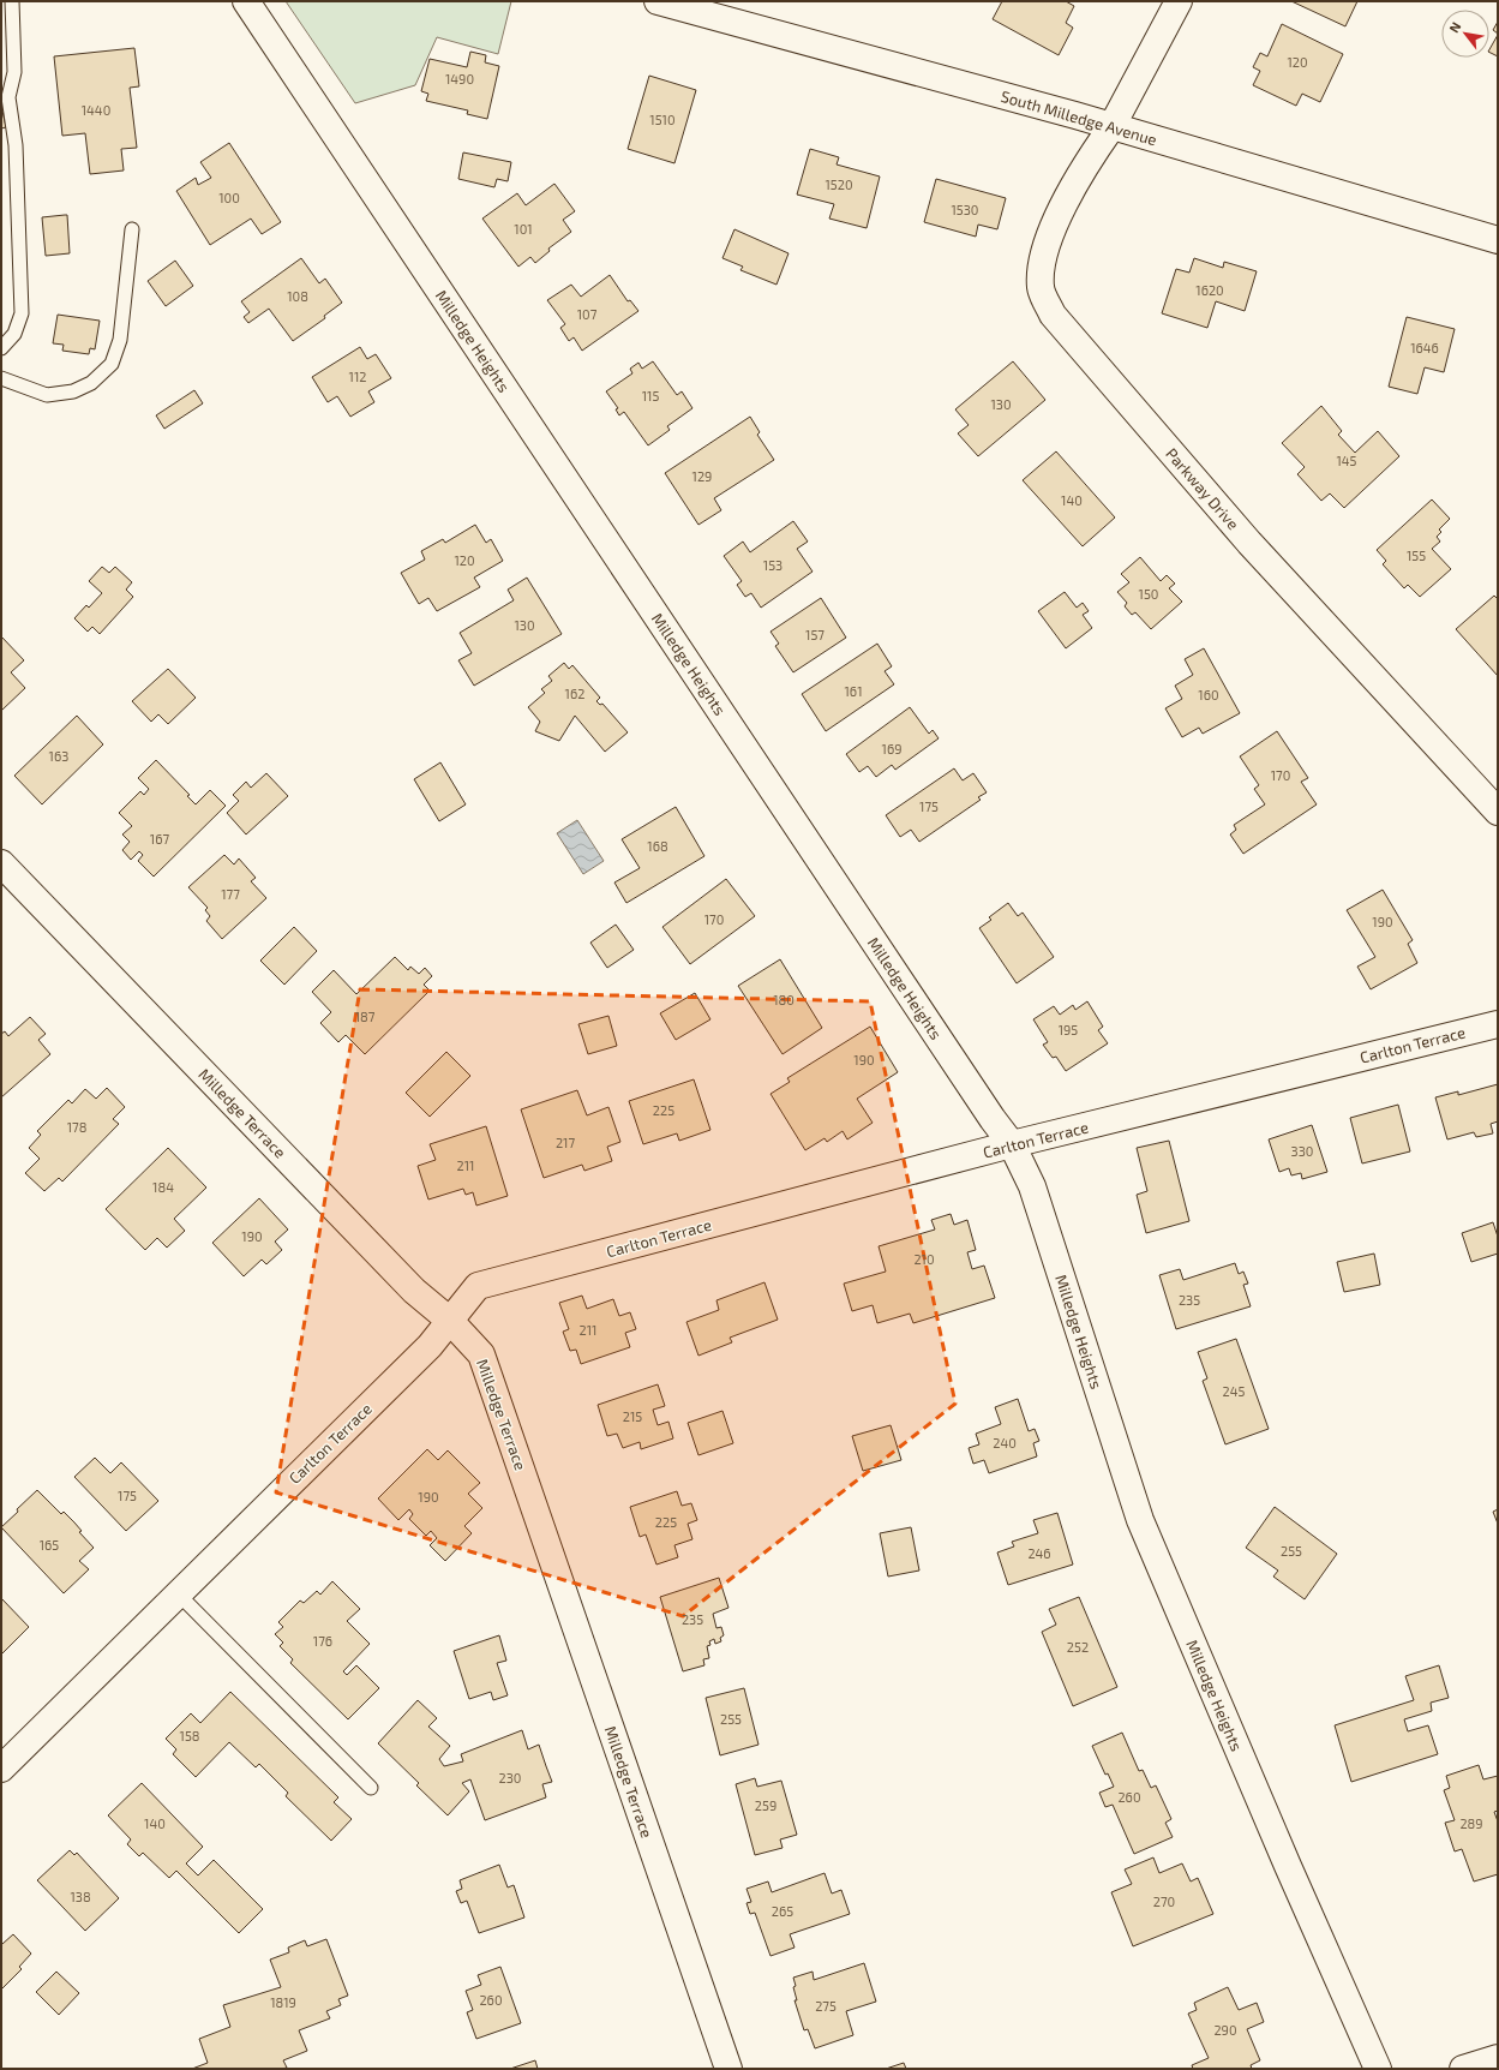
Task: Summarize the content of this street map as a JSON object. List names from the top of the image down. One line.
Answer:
{"streets":{"street":["South Milledge Avenue","Milledge Heights","Parkway Drive","Carlton Terrace","Milledge Terrace"]},"crossings":[["South Milledge Avenue","Parkway Drive"],["Milledge Heights","Carlton Terrace"],["Carlton Terrace","Milledge Terrace"]],"house_numbers":["120","1490","1440","1510","1520","100","1530","101","1620","108","107","1646","112","115","130","145","129","140","155","120","153","150","130","157","161","162","160","169","163","170","175","167","168","177","170","190","180","187","195","190","225","178","217","330","211","184","190","210","235","211","245","215","240","175","190","225","165","255","246","235","176","252","255","158","230","260","259","140","289","138","270","265","260","1819","275","290"],"north":"top left"}
